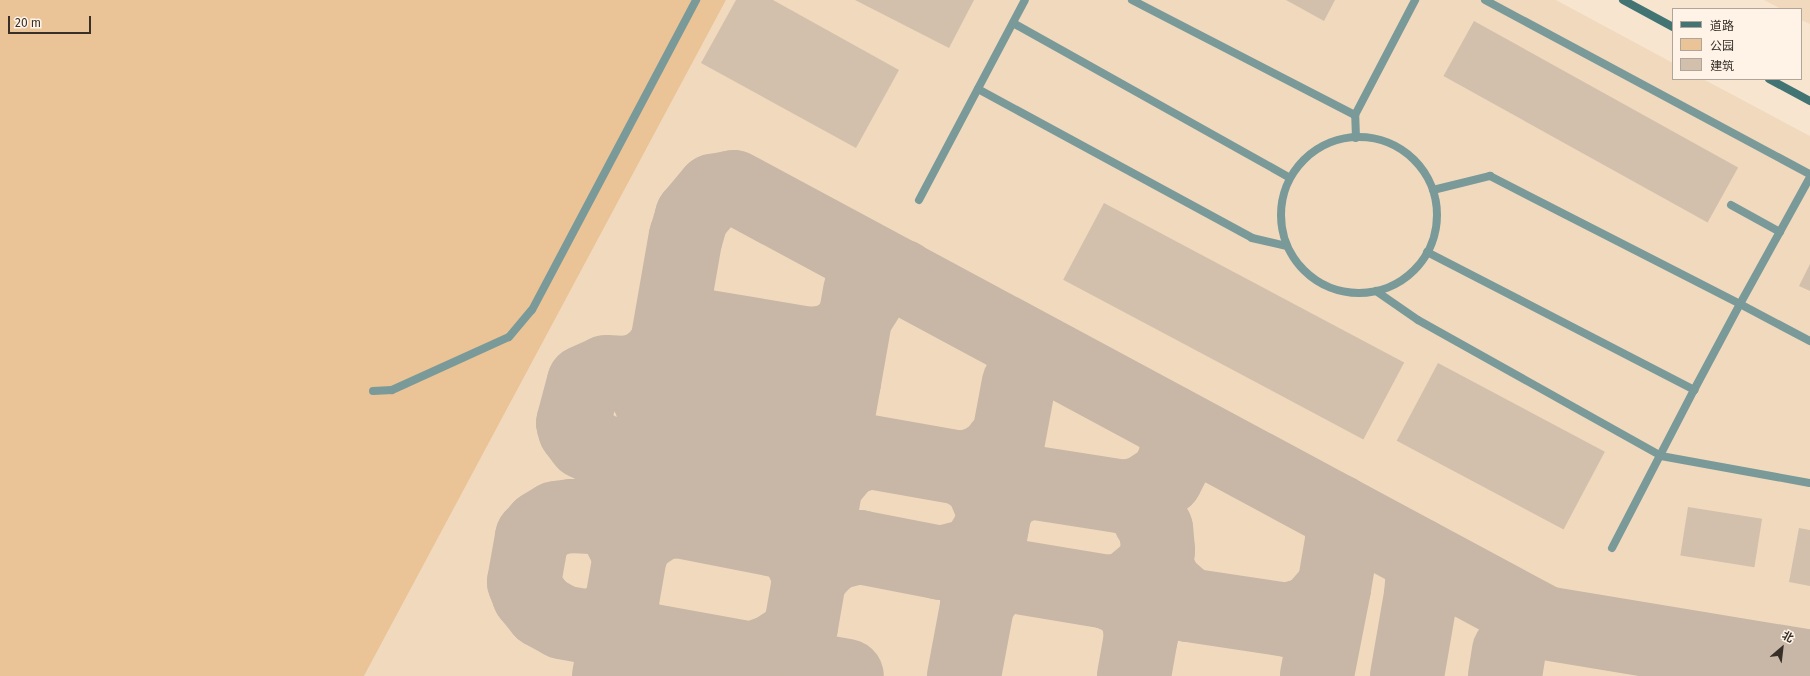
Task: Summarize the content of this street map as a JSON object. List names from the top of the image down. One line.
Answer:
{"legend":["道路","公园","建筑"],"scale_bar":"20 m","north":"top right"}
